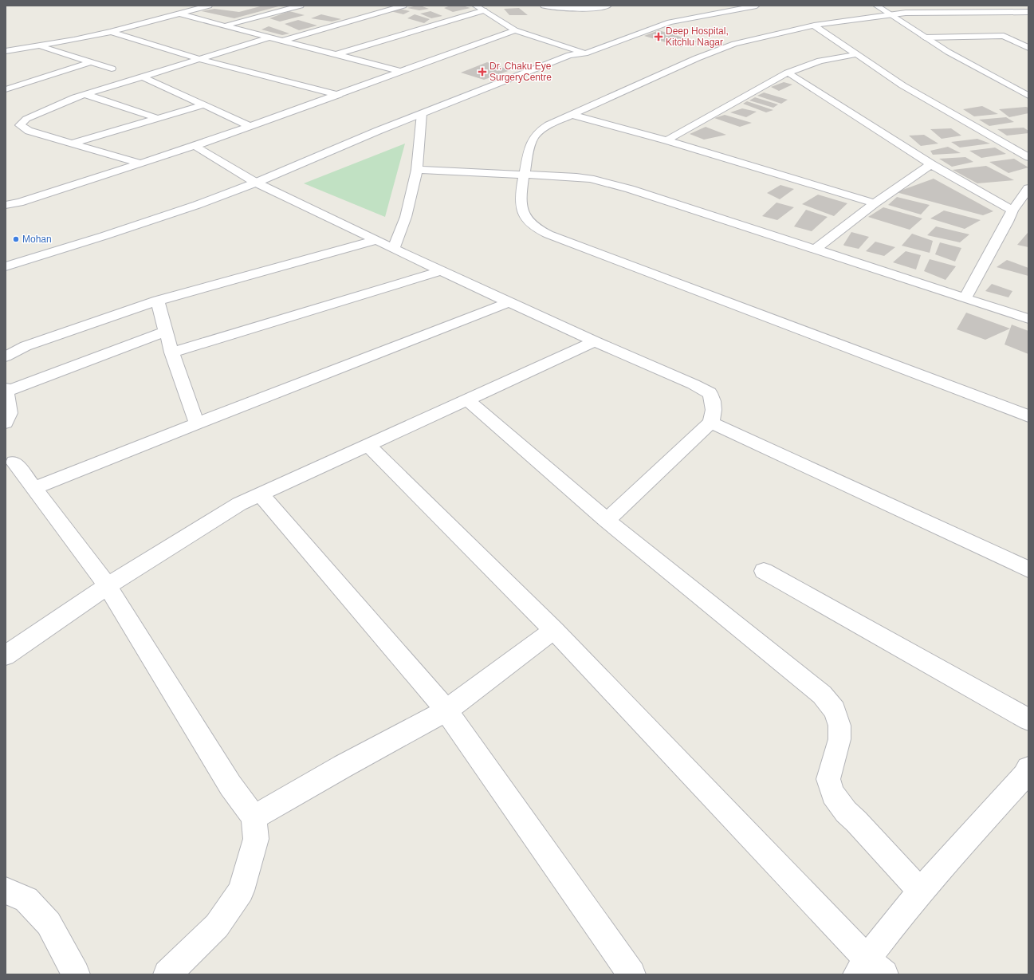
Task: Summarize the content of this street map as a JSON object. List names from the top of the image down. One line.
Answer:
{"places":{"health":["Deep Hospital, Kitchlu Nagar","Dr. Chaku Eye SurgeryCentre"],"other":["Mohan"]}}
